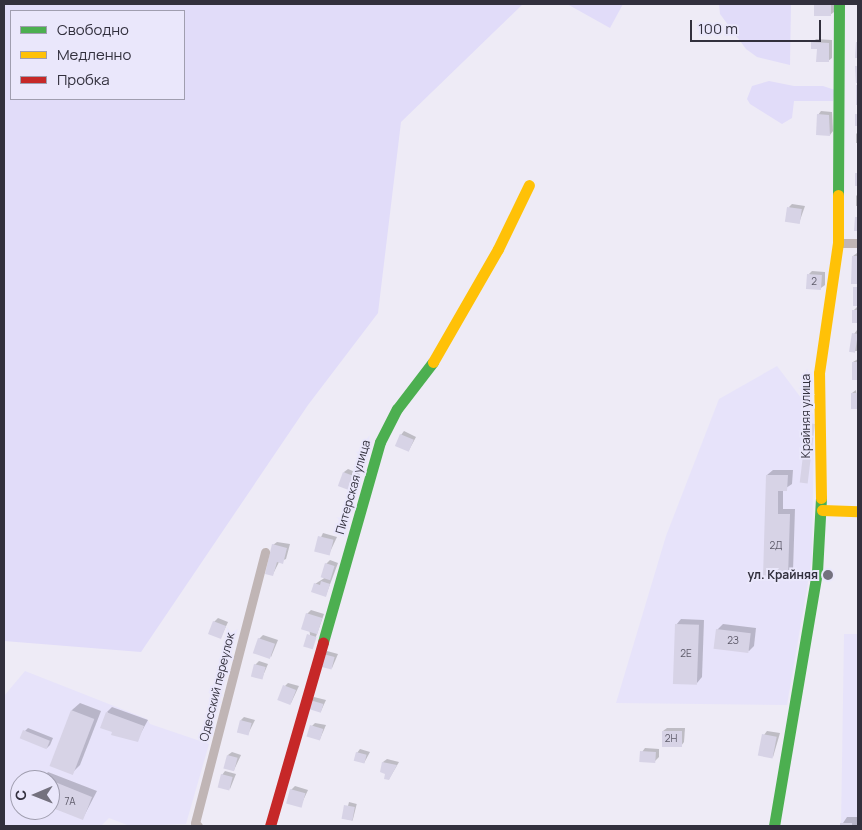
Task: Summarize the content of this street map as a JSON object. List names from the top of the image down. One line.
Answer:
{"streets":{"street":["Крайняя улица","Питерская улица","Одесский переулок"]},"places":["ул. Крайняя"],"house_numbers":["2","2Д","2З","2Е","2Н","7А"],"legend":["Свободно","Медленно","Пробка"],"scale_bar":"100 m","north":"left"}
